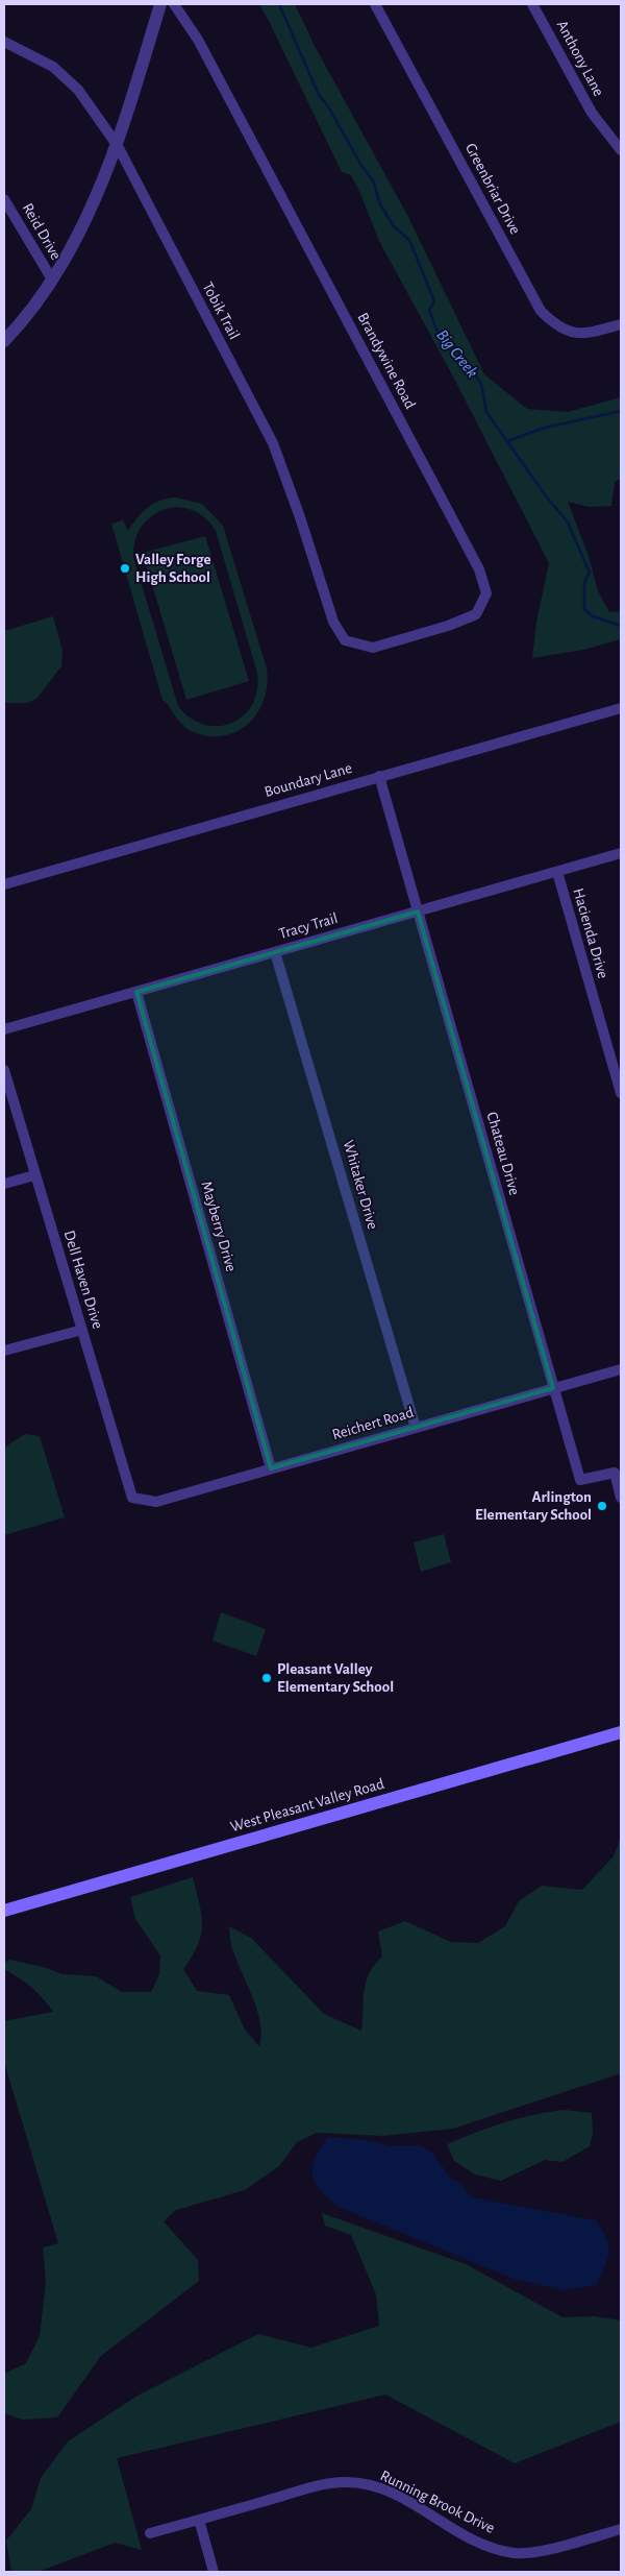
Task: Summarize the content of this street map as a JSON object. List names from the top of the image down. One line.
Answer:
{"streets":{"main road":["West Pleasant Valley Road"],"street":["Anthony Lane","Greenbriar Drive","Reid Drive","Tobik Trail","Brandywine Road","Boundary Lane","Tracy Trail","Hacienda Drive","Chateau Drive","Whitaker Drive","Mayberry Drive","Dell Haven Drive","Reichert Road","Running Brook Drive"]},"crossings":[["Tobik Trail","Brandywine Road"],["Boundary Lane","Chateau Drive"],["Tracy Trail","Hacienda Drive"],["Tracy Trail","Chateau Drive"],["Tracy Trail","Whitaker Drive"],["Tracy Trail","Mayberry Drive"],["Chateau Drive","Reichert Road"],["Whitaker Drive","Reichert Road"],["Mayberry Drive","Reichert Road"],["Dell Haven Drive","Reichert Road"]],"water":["Big Creek"],"places":["Valley Forge High School","Arlington Elementary School","Pleasant Valley Elementary School"]}
